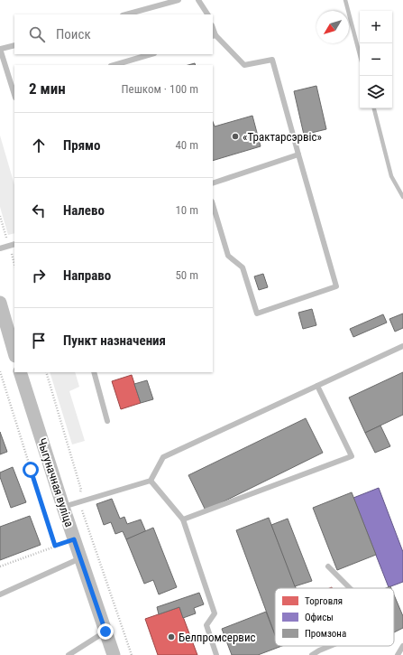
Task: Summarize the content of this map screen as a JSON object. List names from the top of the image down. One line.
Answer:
{"streets":{"street":["Чыгуначная вуліца"]},"places":["«Трактарсэрвіс»","Белпромсервис"],"legend":["Торговля","Офисы","Промзона"],"north":"bottom left","page":{"map_buttons":["+","−"],"search":"Поиск","heading":["2 мин","Пешком · 100 m"],"list":[["Прямо","40 m"],["Налево","10 m"],["Направо","50 m"],"Пункт назначения"]}}
